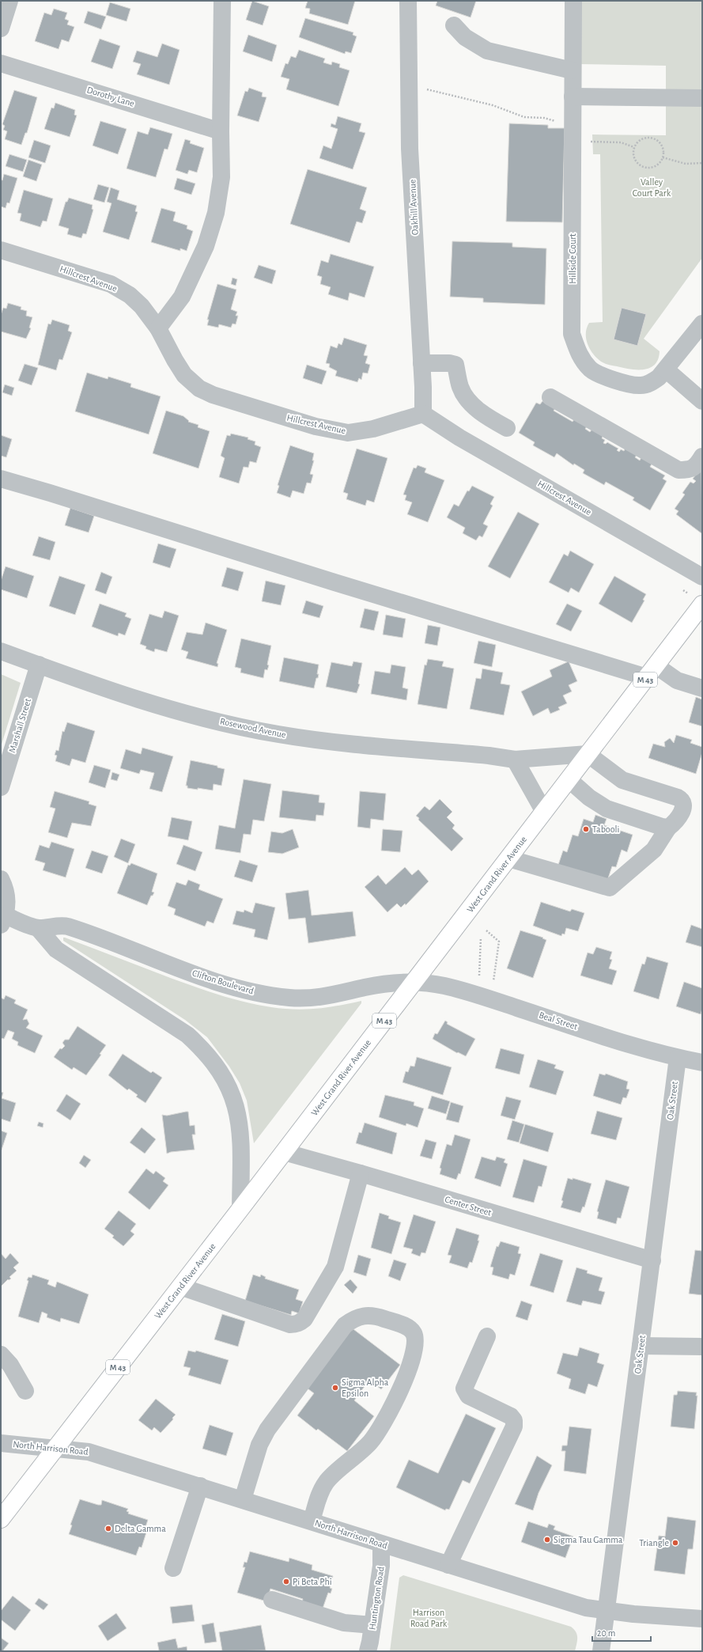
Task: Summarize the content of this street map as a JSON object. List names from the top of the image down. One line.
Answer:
{"streets":{"main road":["M 43","West Grand River Avenue"],"street":["Dorothy Lane","Oakhill Avenue","Hillside Court","Hillcrest Avenue","Marshall Street","Rosewood Avenue","Clifton Boulevard","Beal Street","Oak Street","Center Street","North Harrison Road","Huntington Road"]},"crossings":[["Oakhill Avenue","Hillcrest Avenue"],["Marshall Street","Rosewood Avenue"],["Rosewood Avenue","West Grand River Avenue"],["West Grand River Avenue","Clifton Boulevard"],["West Grand River Avenue","Beal Street"],["West Grand River Avenue","Center Street"],["West Grand River Avenue","North Harrison Road"],["Clifton Boulevard","Beal Street"],["Beal Street","Oak Street"],["Oak Street","Center Street"],["Oak Street","North Harrison Road"],["North Harrison Road","Huntington Road"]],"parks":["Valley Court Park","Harrison Road Park"],"places":["Tabooli","Sigma Alpha Epsilon","Delta Gamma","Sigma Tau Gamma","Triangle","Pi Beta Phi"],"scale_bar":"20 m"}
